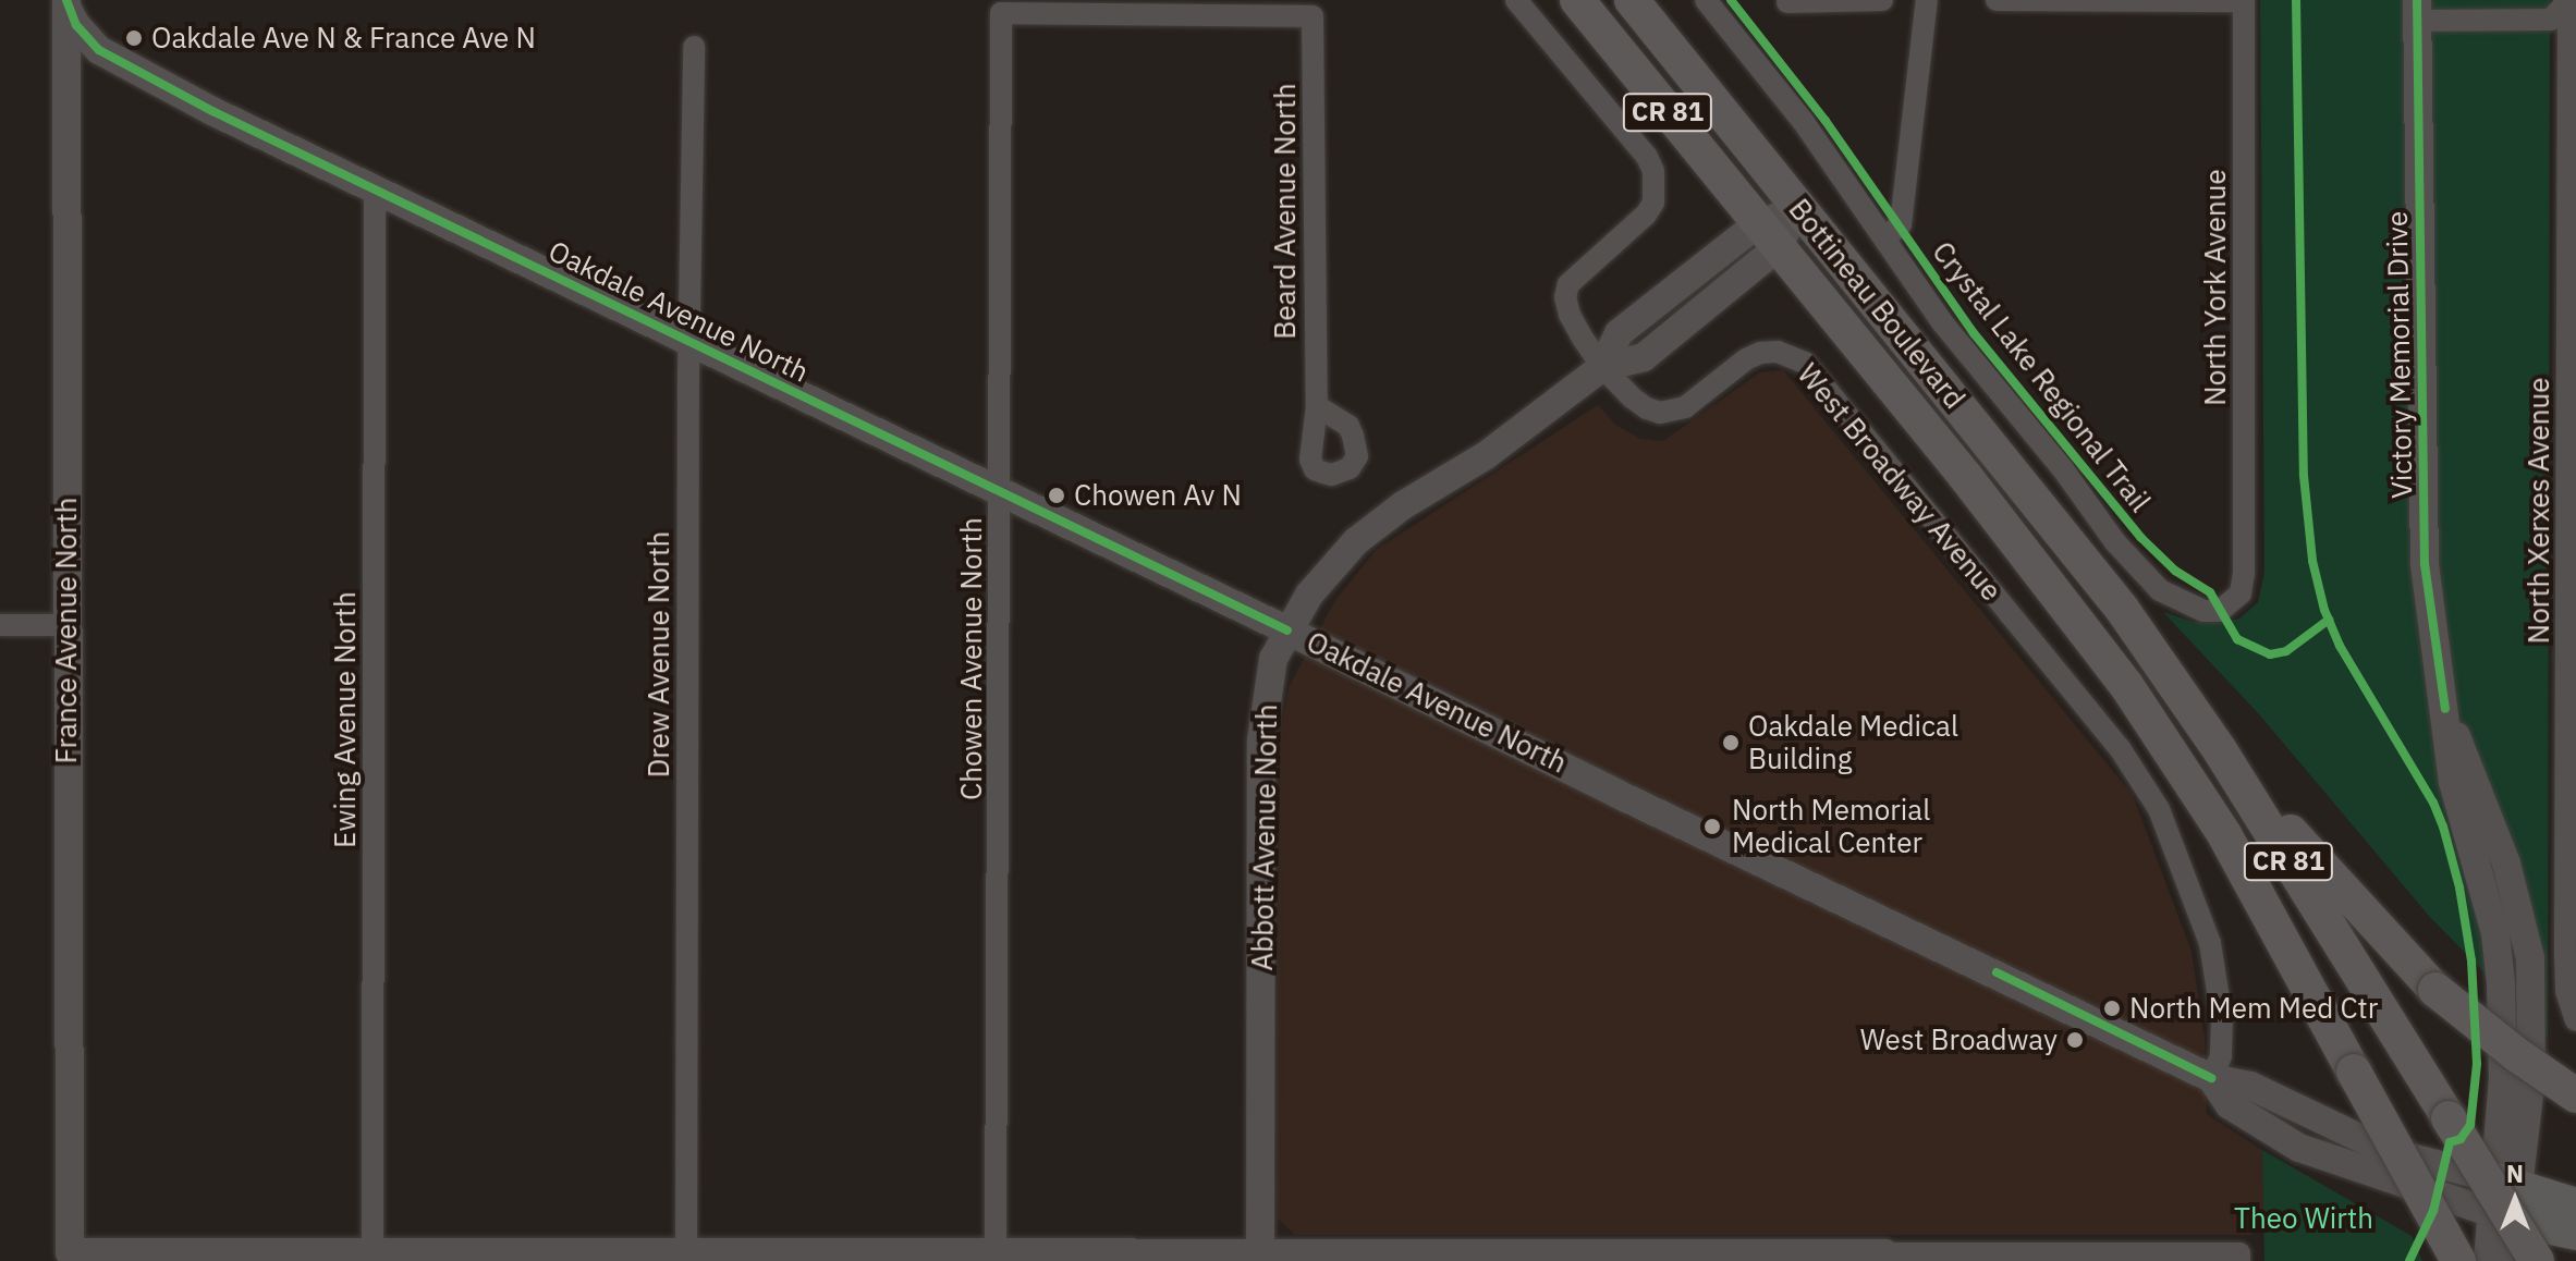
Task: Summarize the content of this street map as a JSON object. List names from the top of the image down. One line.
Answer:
{"streets":{"main road":["CR 81","Bottineau Boulevard"],"street":["Beard Avenue North","North York Avenue","Oakdale Avenue North","Victory Memorial Drive","West Broadway Avenue","North Xerxes Avenue","France Avenue North","Drew Avenue North","Chowen Avenue North","Ewing Avenue North","Abbott Avenue North"],"cycle path":["Crystal Lake Regional Trail"]},"crossings":[["CR 81","Bottineau Boulevard"],["Beard Avenue North","Chowen Avenue North"],["Bottineau Boulevard","Abbott Avenue North"],["Oakdale Avenue North","Victory Memorial Drive"],["Oakdale Avenue North","West Broadway Avenue"],["Oakdale Avenue North","France Avenue North"],["Oakdale Avenue North","Drew Avenue North"],["Oakdale Avenue North","Chowen Avenue North"],["Oakdale Avenue North","Ewing Avenue North"],["Oakdale Avenue North","Abbott Avenue North"],["West Broadway Avenue","Abbott Avenue North"]],"parks":["Theo Wirth"],"places":["Oakdale Ave N & France Ave N","Chowen Av N","Oakdale Medical Building","North Memorial Medical Center","North Mem Med Ctr","West Broadway"],"north":"top"}
